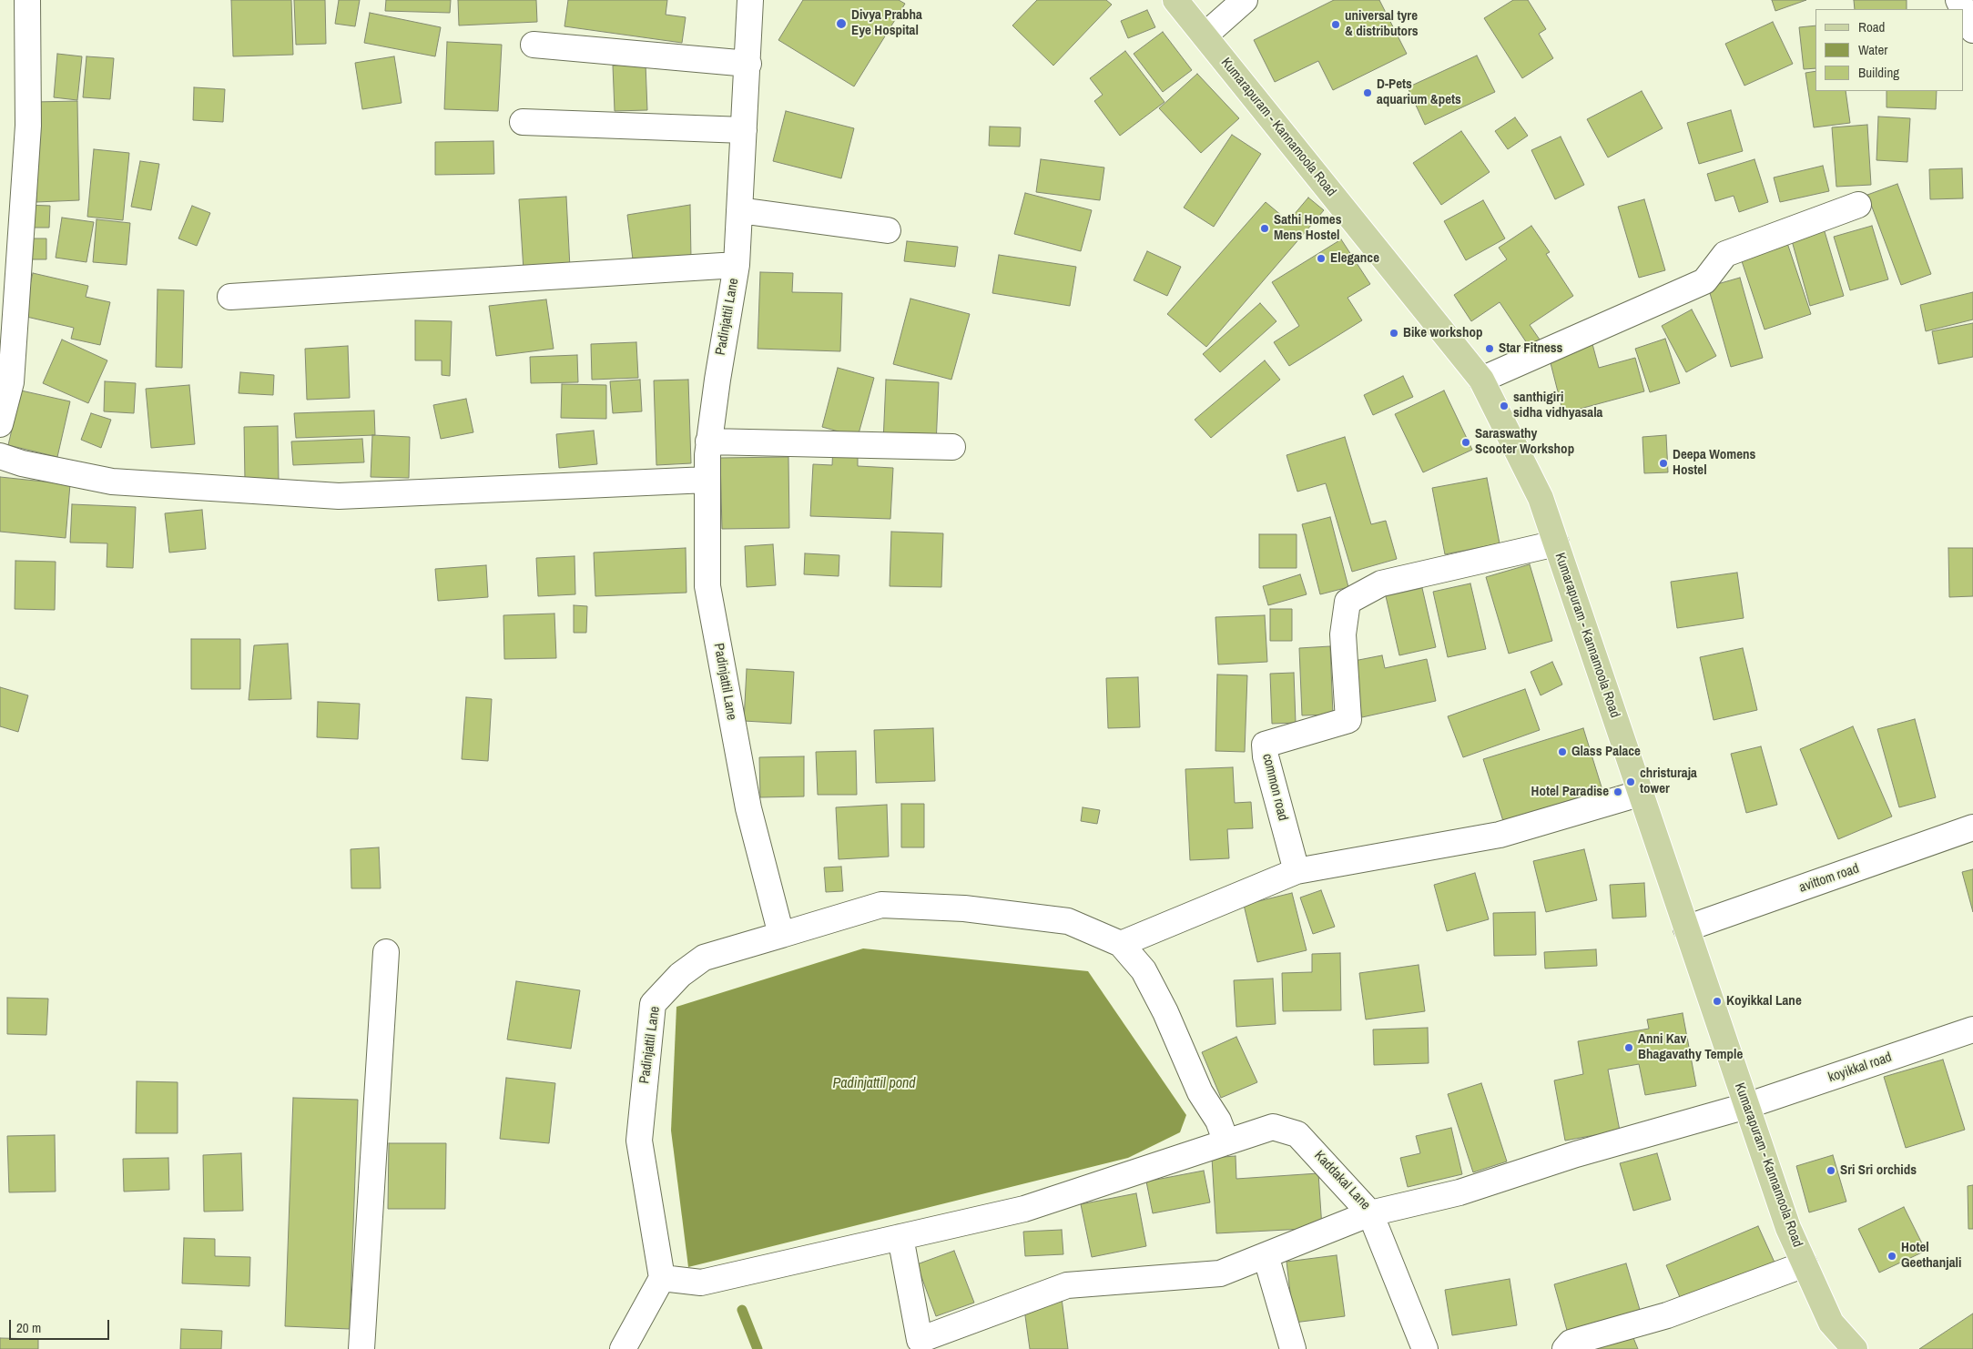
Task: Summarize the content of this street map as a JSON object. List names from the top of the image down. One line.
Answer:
{"streets":{"main road":["Kumarapuram - Kannamoola Road"],"street":["Padinjattil Lane","common road","avittom road","koyikkal road","Kaddakal Lane"]},"crossings":[["Kumarapuram - Kannamoola Road","common road"],["Kumarapuram - Kannamoola Road","avittom road"],["Kumarapuram - Kannamoola Road","koyikkal road"],["Kumarapuram - Kannamoola Road","Kaddakal Lane"],["Padinjattil Lane","Kaddakal Lane"],["koyikkal road","Kaddakal Lane"]],"water":["Padinjattil pond"],"places":["Divya Prabha Eye Hospital","universal tyre & distributors","D-Pets aquarium &pets","Sathi Homes Mens Hostel","Elegance","Bike workshop","Star Fitness","santhigiri sidha vidhyasala","Saraswathy Scooter Workshop","Deepa Womens Hostel","Glass Palace","christuraja tower","Hotel Paradise","Koyikkal Lane","Anni Kav Bhagavathy Temple","Sri Sri orchids","Hotel Geethanjali"],"legend":["Road","Water","Building"],"scale_bar":"20 m"}
